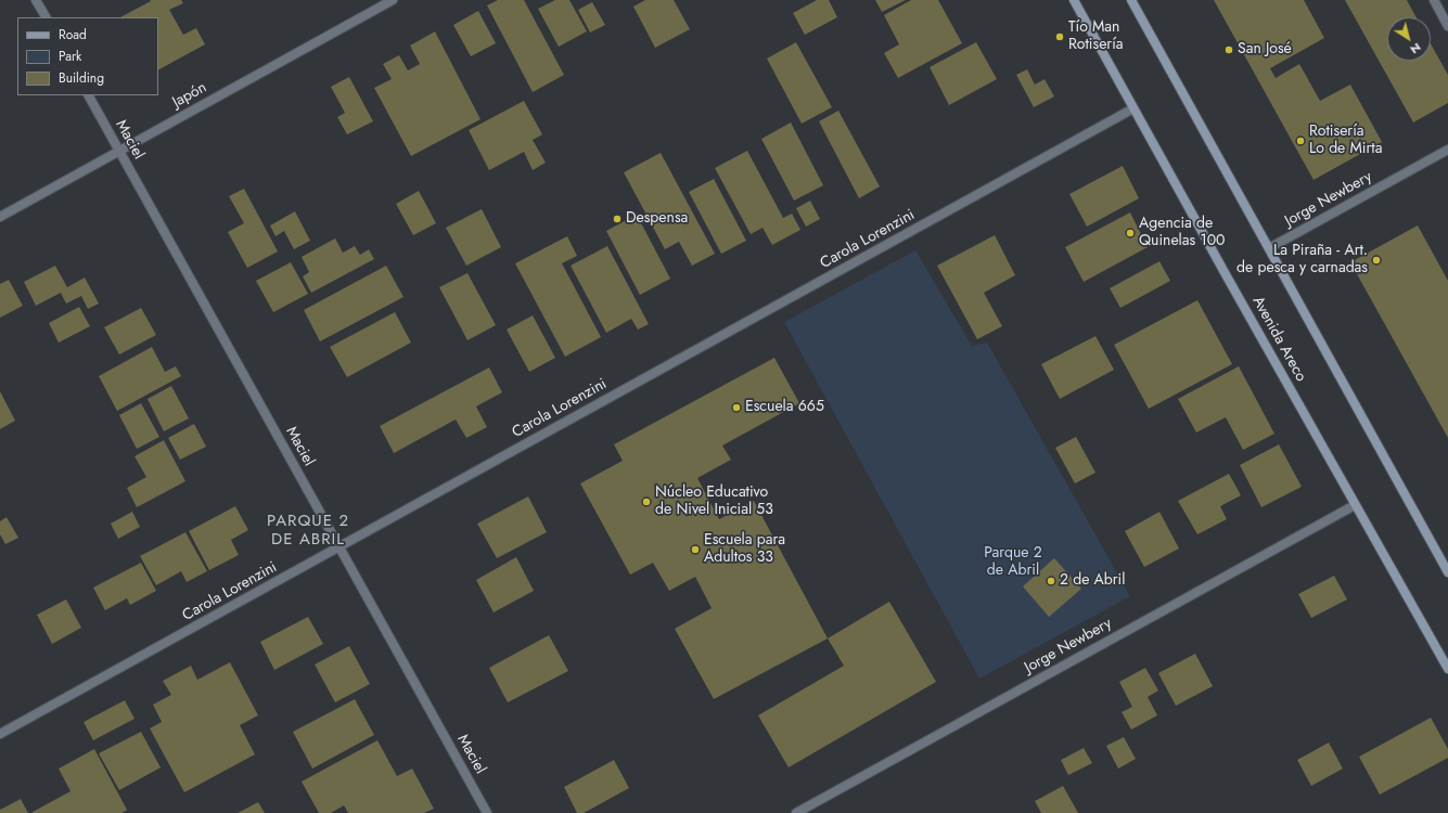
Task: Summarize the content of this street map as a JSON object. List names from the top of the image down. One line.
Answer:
{"streets":{"main road":["Avenida Areco"],"street":["Japón","Maciel","Jorge Newbery","Carola Lorenzini"]},"crossings":[["Japón","Maciel"],["Maciel","Carola Lorenzini"],["Jorge Newbery","Avenida Areco"],["Carola Lorenzini","Avenida Areco"]],"districts":["PARQUE 2 DE ABRIL"],"parks":["Parque 2 de Abril"],"places":["Tío Man Rotisería","San José","Rotisería Lo de Mirta","Despensa","Agencia de Quinelas 100","La Piraña - Art. de pesca y carnadas","Escuela 665","Núcleo Educativo de Nivel Inicial 53","Escuela para Adultos 33","2 de Abril"],"legend":["Road","Park","Building"],"north":"bottom right"}
